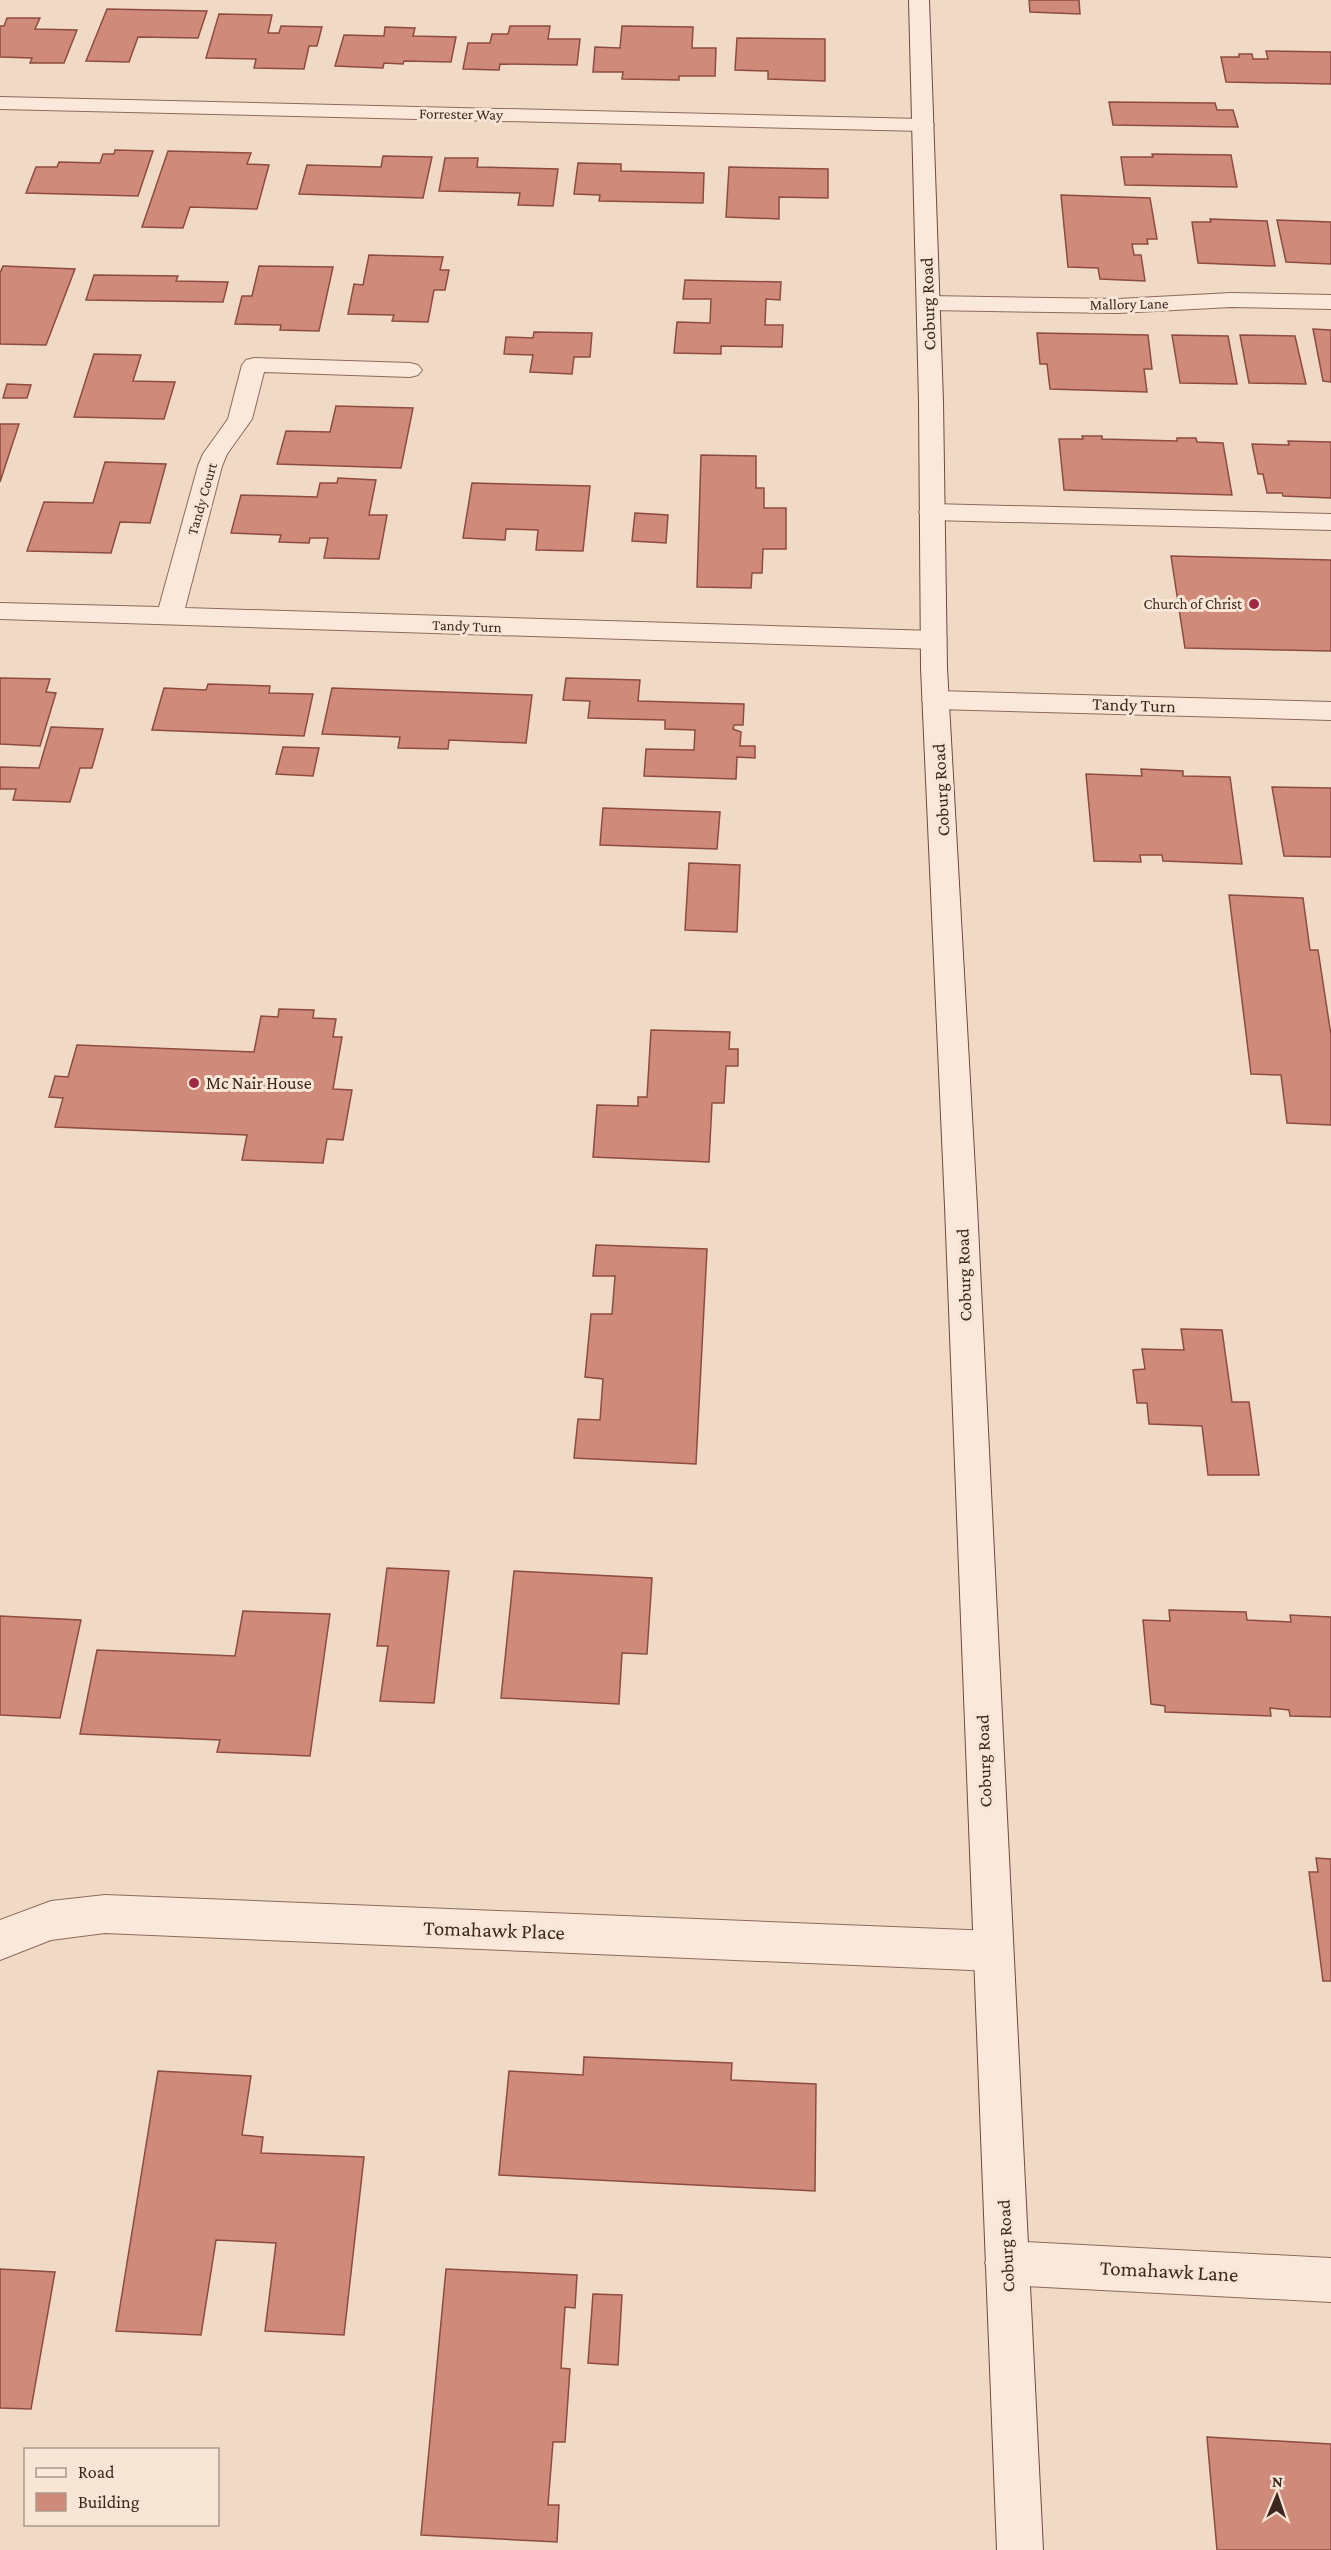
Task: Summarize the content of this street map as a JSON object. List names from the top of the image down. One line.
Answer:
{"streets":{"street":["Forrester Way","Coburg Road","Mallory Lane","Tandy Court","Tandy Turn","Tomahawk Place","Tomahawk Lane"]},"crossings":[["Forrester Way","Coburg Road"],["Coburg Road","Mallory Lane"],["Coburg Road","Tandy Turn"],["Coburg Road","Tomahawk Place"],["Coburg Road","Tomahawk Lane"],["Tandy Court","Tandy Turn"]],"places":["Church of Christ","Mc Nair House"],"legend":["Road","Building"],"north":"top"}
